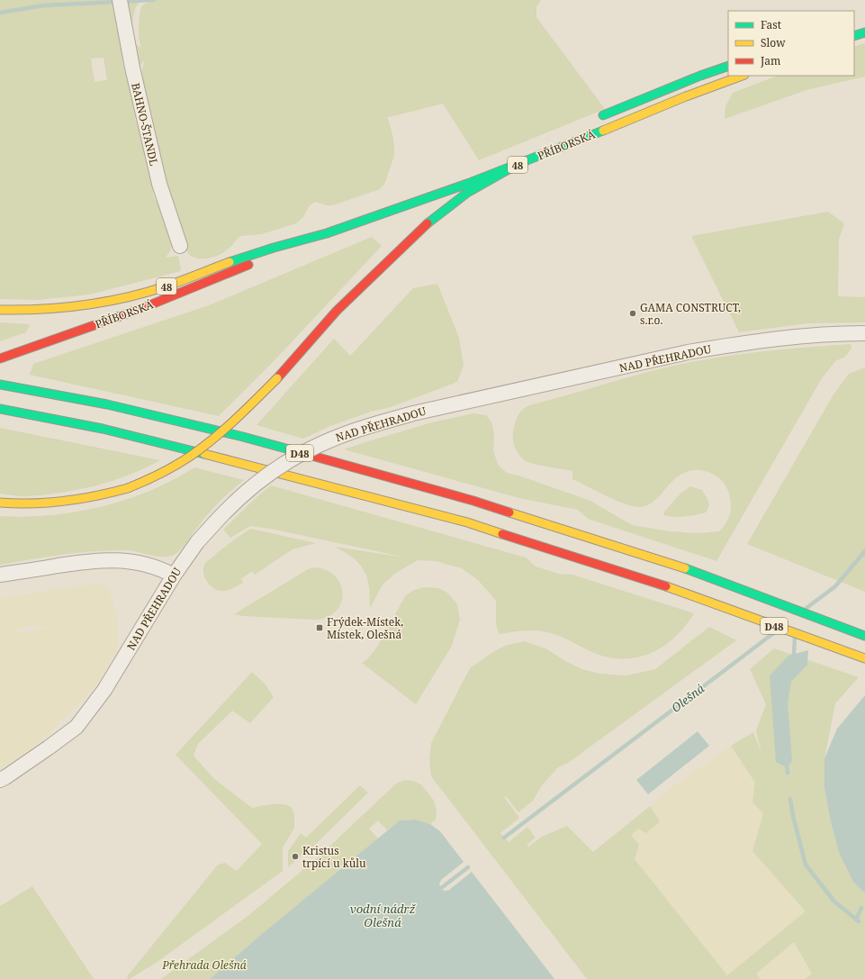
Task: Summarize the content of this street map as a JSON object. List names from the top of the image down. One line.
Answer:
{"streets":{"main road":["PŘÍBORSKÁ","48","D48"],"street":["BAHNO-ŠTANDL","NAD PŘEHRADOU"]},"crossings":[["PŘÍBORSKÁ","48"]],"water":["Olešná","vodní nádrž Olešná"],"parks":["Přehrada Olešná"],"places":{"other":["GAMA CONSTRUCT, s.r.o.","Kristus trpící u kůlu"],"transit":["Frýdek-Místek, Místek, Olešná"]},"legend":["Fast","Slow","Jam"]}
